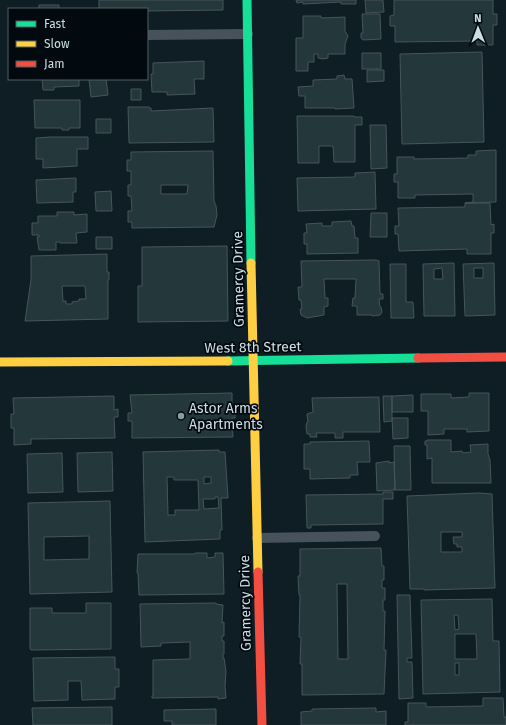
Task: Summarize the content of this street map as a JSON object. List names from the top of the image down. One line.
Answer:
{"streets":{"street":["Gramercy Drive","West 8th Street"]},"crossings":[["Gramercy Drive","West 8th Street"]],"places":["Astor Arms Apartments"],"legend":["Fast","Slow","Jam"],"north":"top"}
